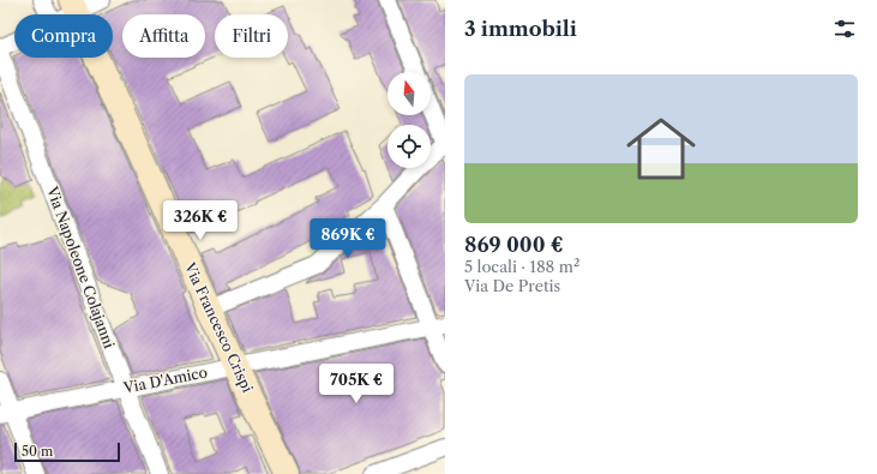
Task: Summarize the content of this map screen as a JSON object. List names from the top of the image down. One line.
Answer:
{"streets":{"main road":["Via Francesco Crispi"],"street":["Via Napoleone Colajanni","Via D'Amico"]},"crossings":[["Via Napoleone Colajanni","Via D'Amico"],["Via Francesco Crispi","Via D'Amico"]],"scale_bar":"50 m","north":"top","page":{"heading":"3 immobili","chip":["Compra","Affitta","Filtri"],"list":[{"name":"869 000 €","note":"5 locali · 188 m² · Via De Pretis"}],"price":["326K €","869K €","705K €"],"scale":"50 m"}}
